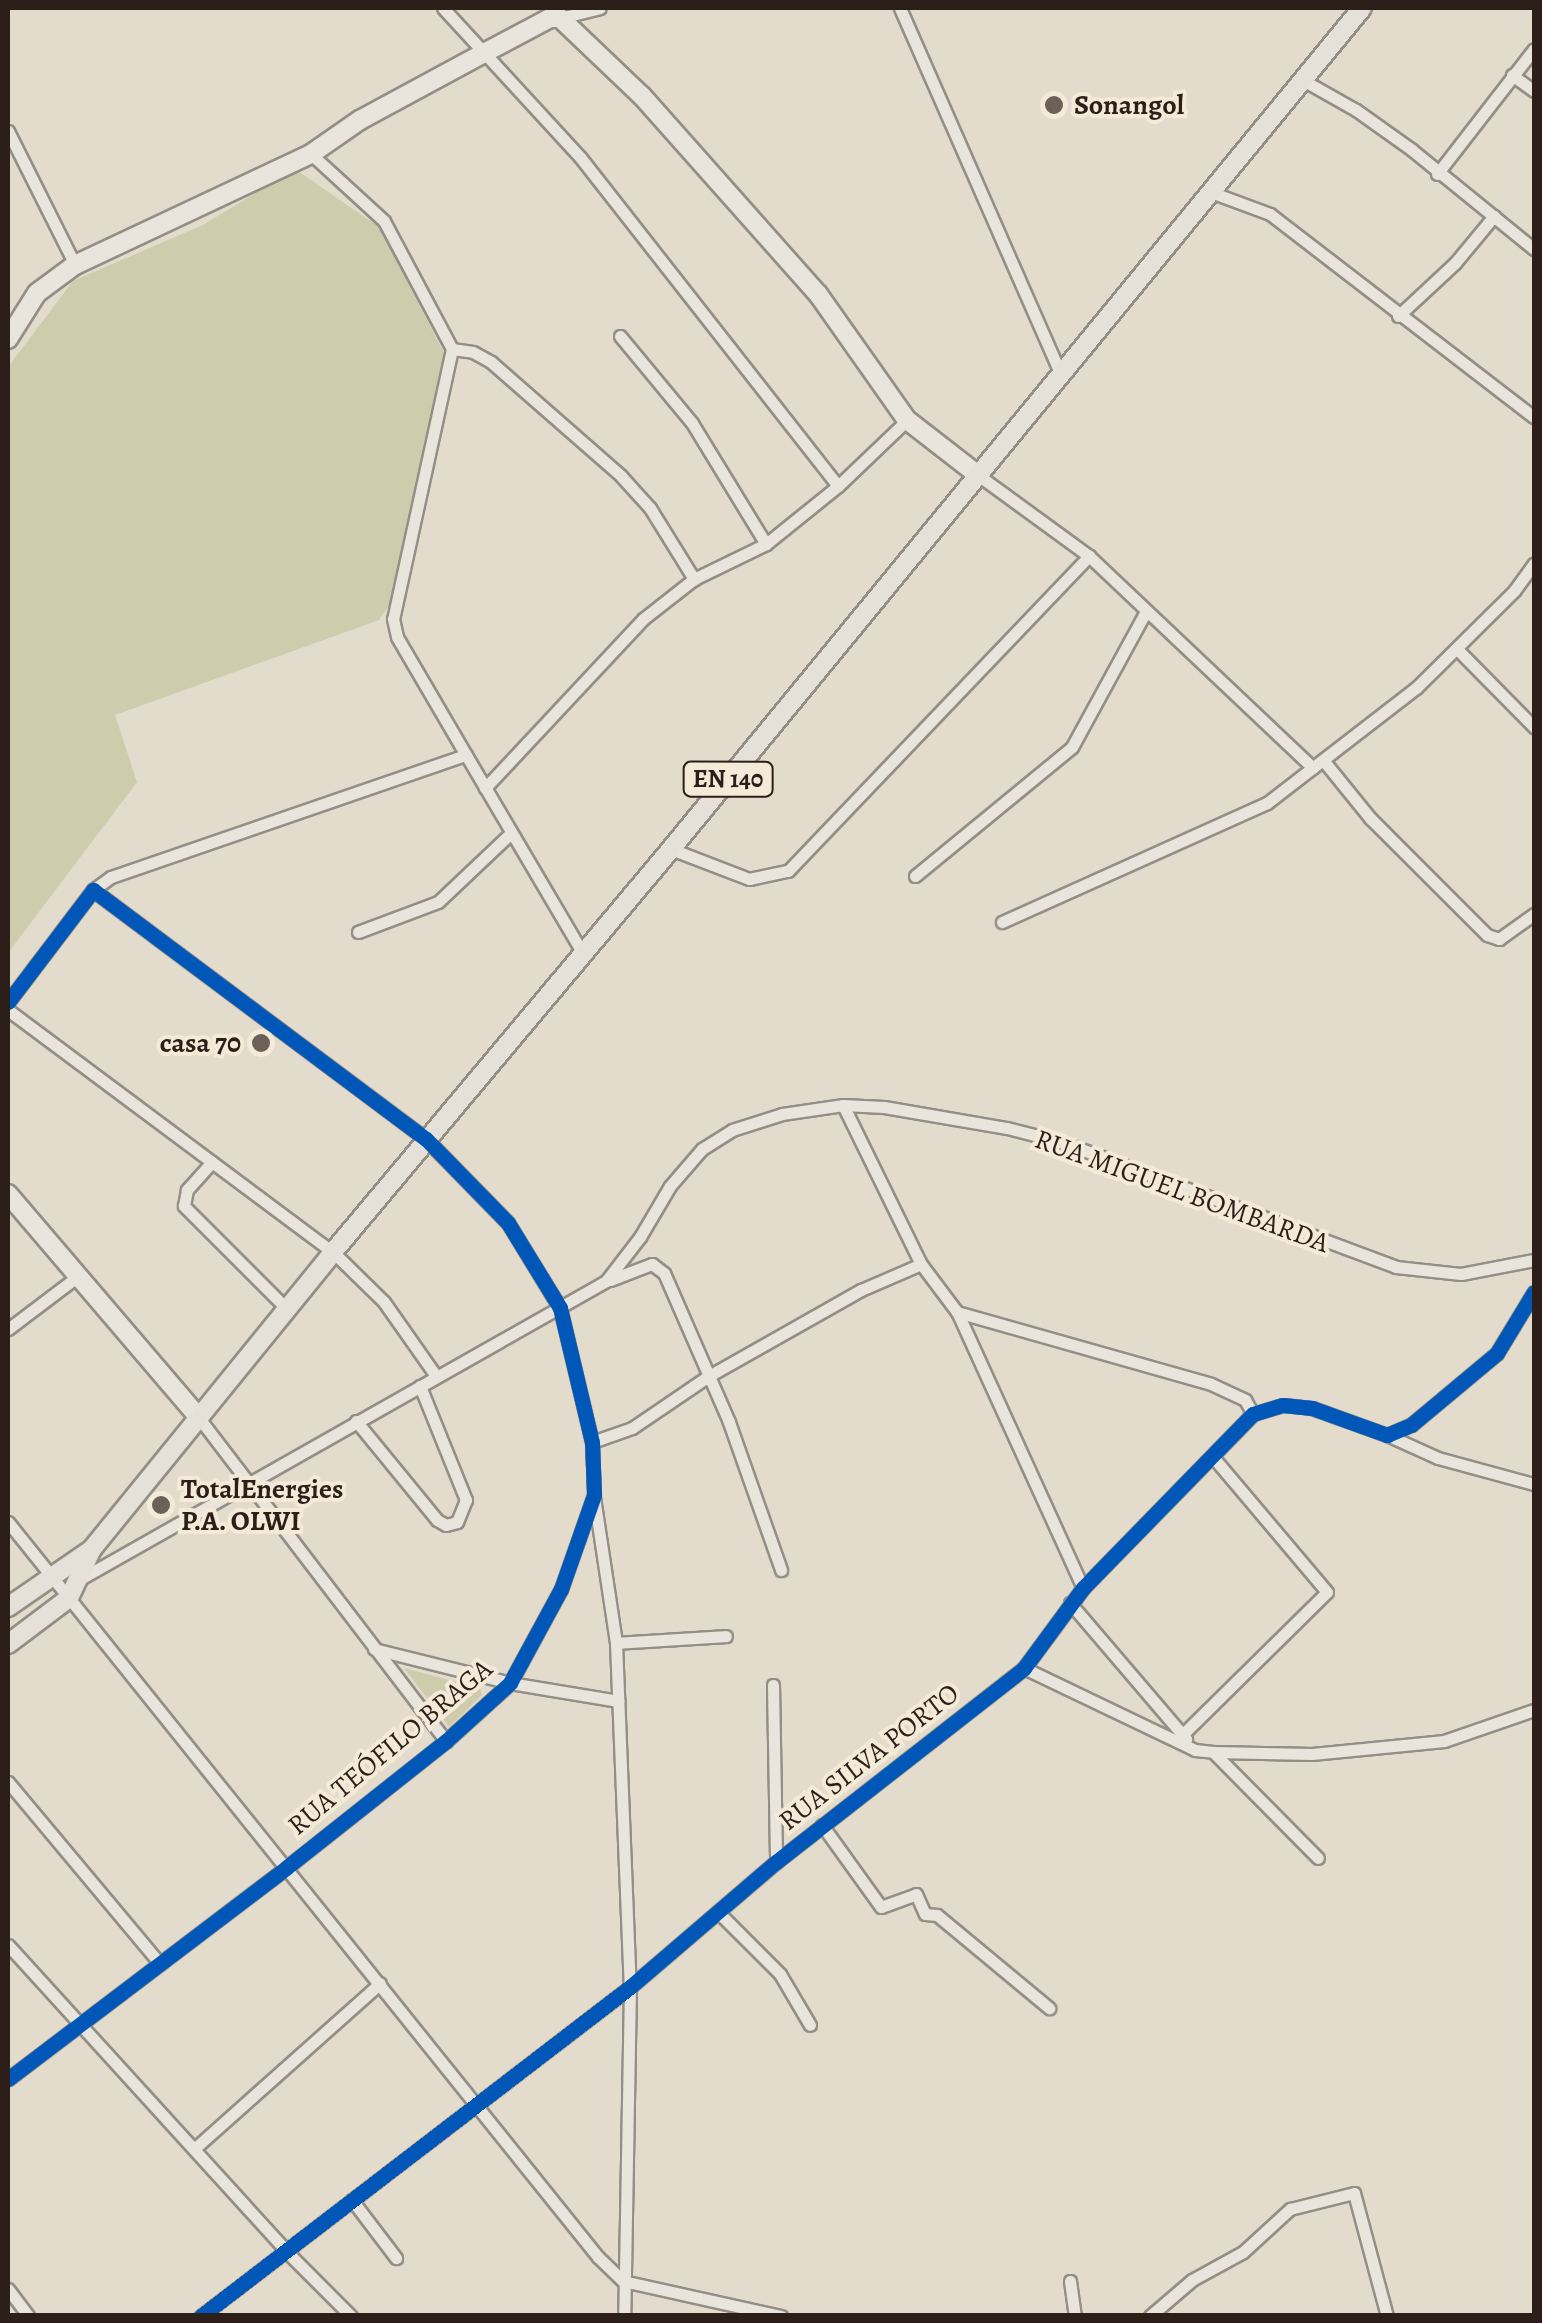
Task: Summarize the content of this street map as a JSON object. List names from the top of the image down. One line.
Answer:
{"streets":{"main road":["EN 140"],"street":["RUA MIGUEL BOMBARDA","RUA TEÓFILO BRAGA","RUA SILVA PORTO"]},"crossings":[["EN 140","RUA MIGUEL BOMBARDA"],["EN 140","RUA TEÓFILO BRAGA"],["RUA MIGUEL BOMBARDA","RUA TEÓFILO BRAGA"]],"places":["Sonangol","casa 70","TotalEnergies P.A. OLWI"]}
